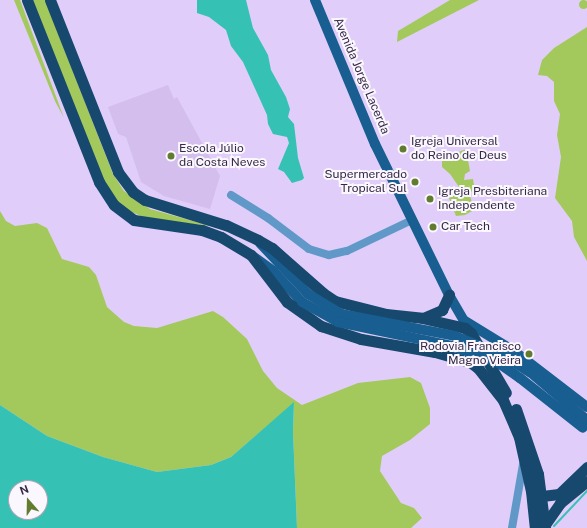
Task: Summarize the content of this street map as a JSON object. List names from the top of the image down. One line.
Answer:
{"streets":{"main road":["Avenida Jorge Lacerda"]},"places":["Igreja Universal do Reino de Deus","Escola Júlio da Costa Neves","Supermercado Tropical Sul","Igreja Presbiteriana Independente","Car Tech","Rodovia Francisco Magno Vieira"],"north":"top"}
